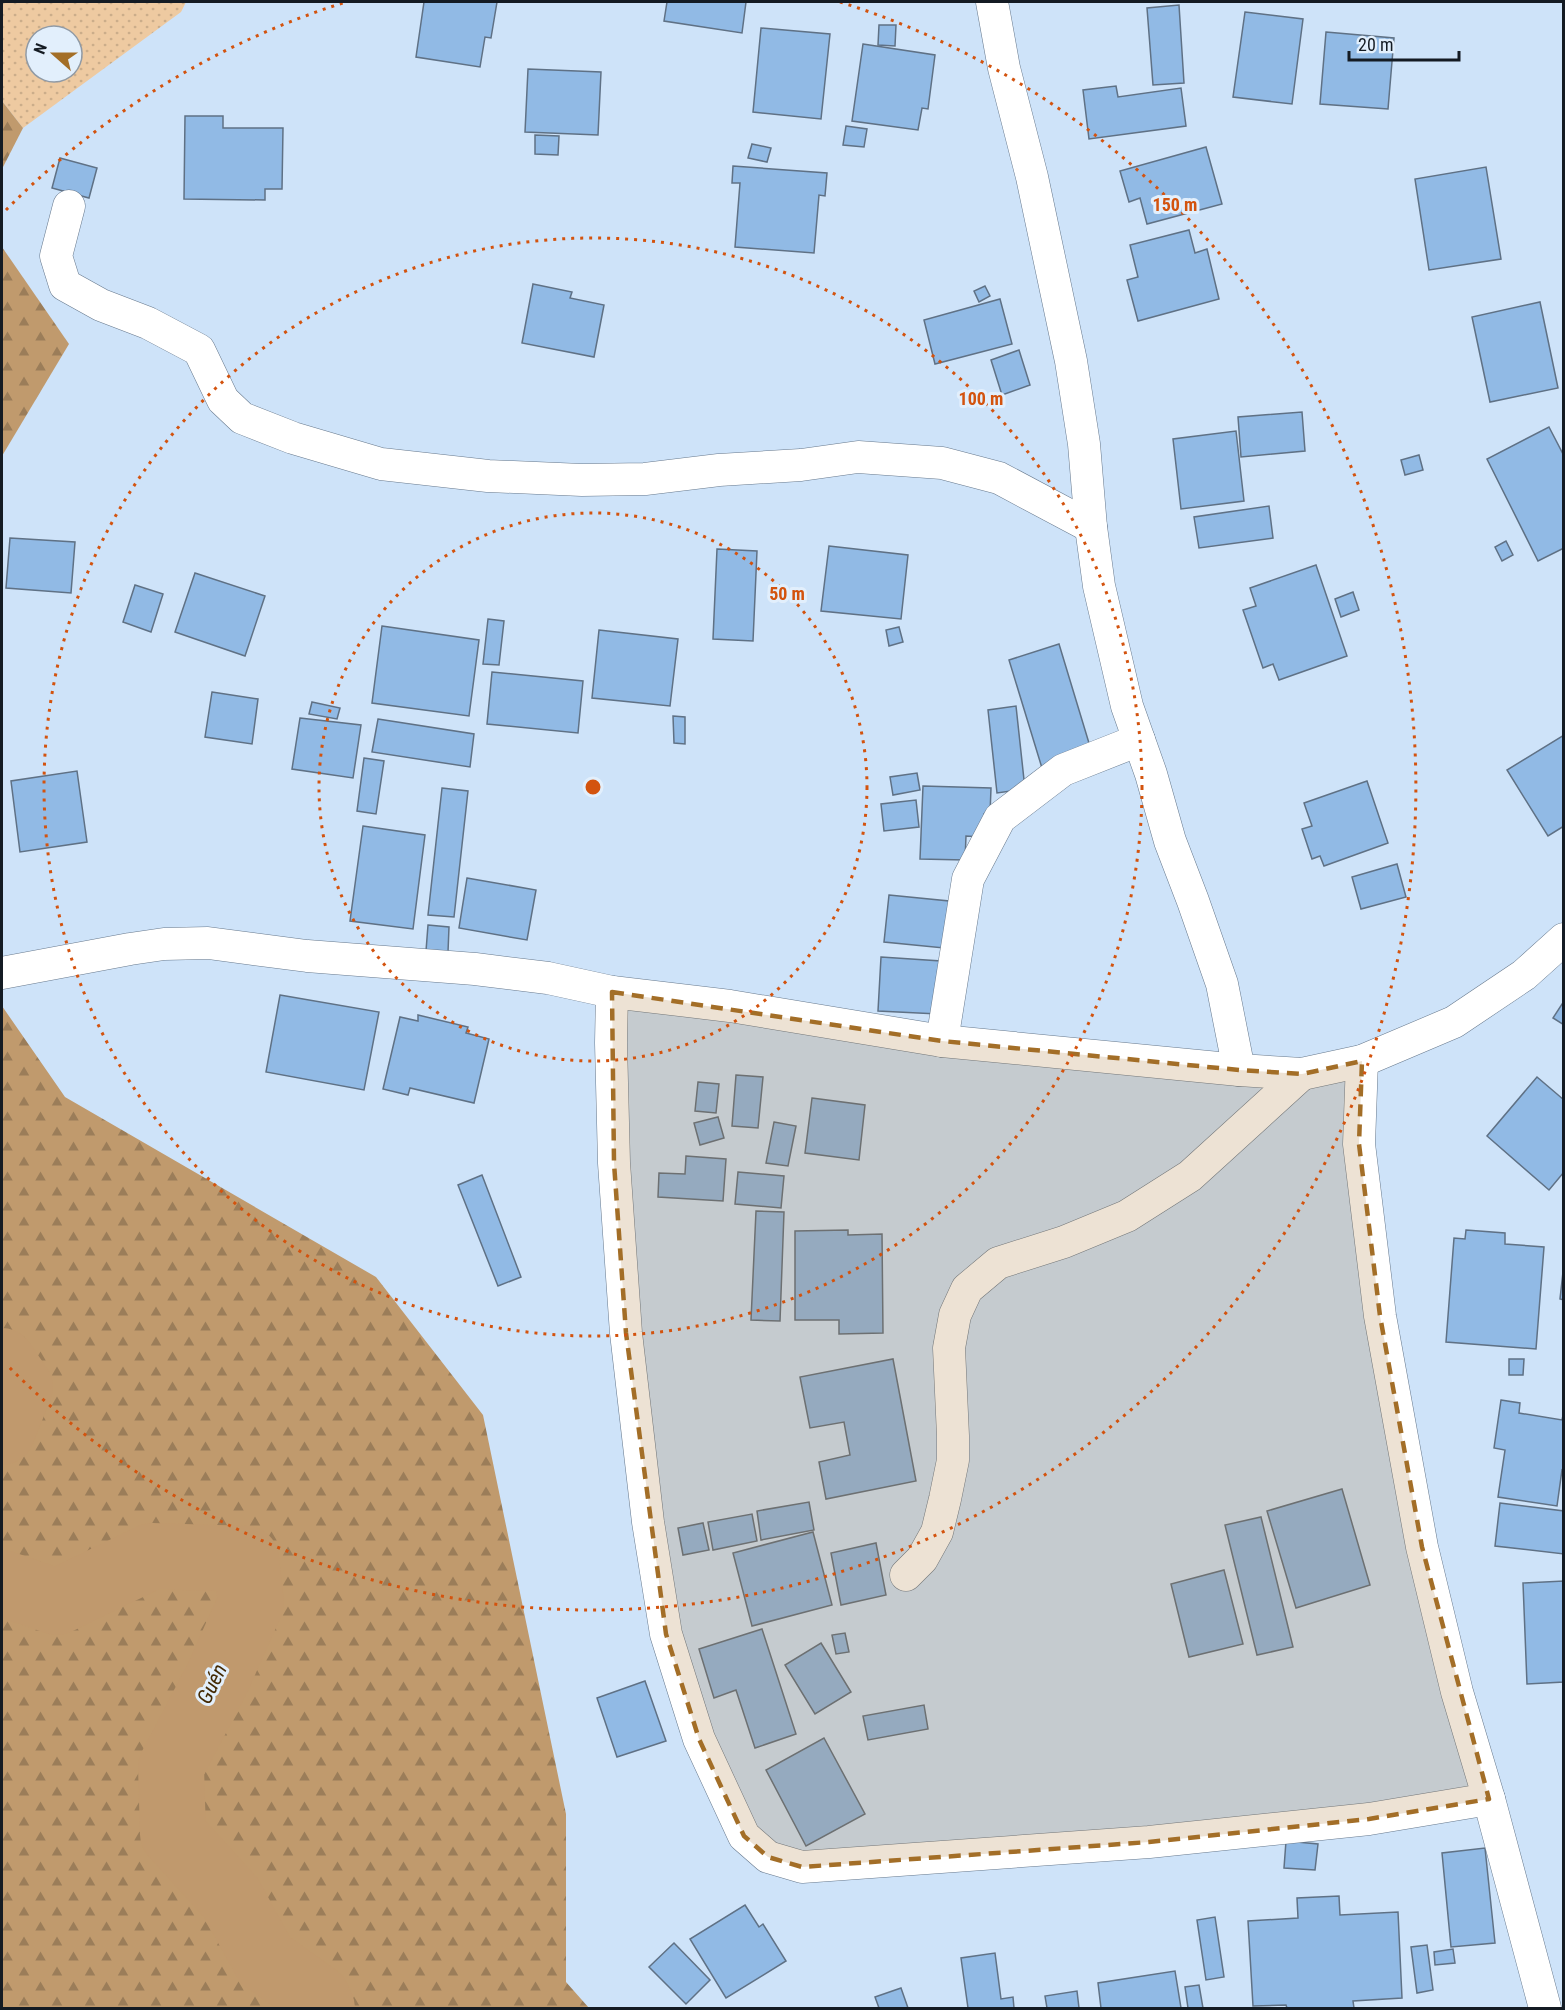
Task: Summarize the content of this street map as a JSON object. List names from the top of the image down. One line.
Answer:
{"water":["Guén"],"scale_bar":"20 m","north":"left","rings":["150 m","100 m","50 m"]}
